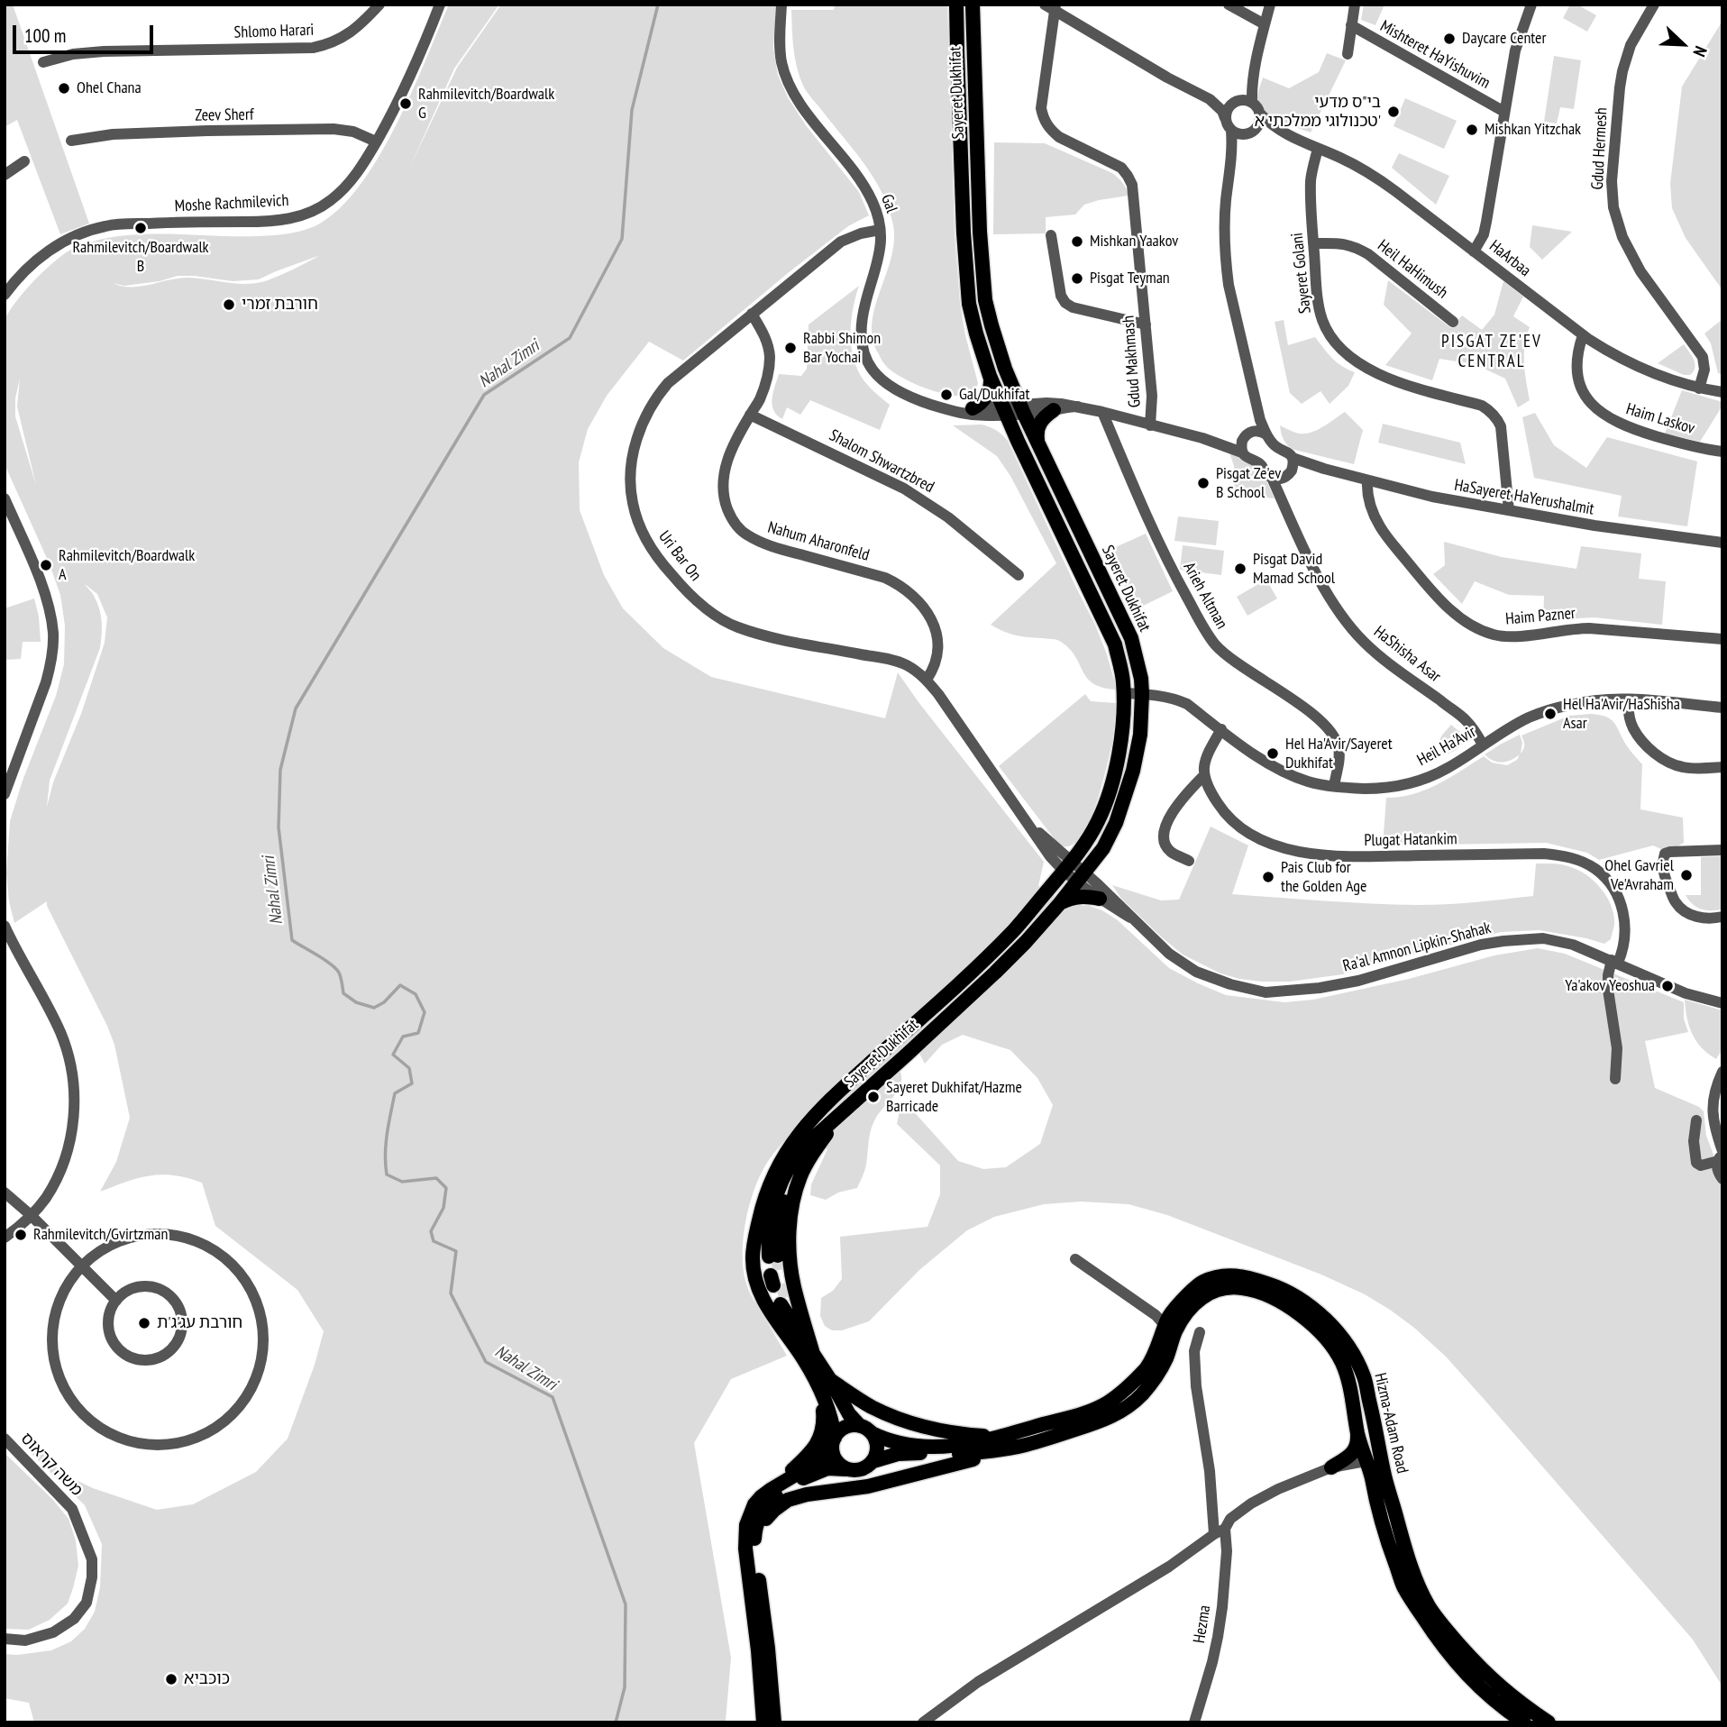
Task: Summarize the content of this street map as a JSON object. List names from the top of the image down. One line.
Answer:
{"streets":{"main road":["Sayeret Dukhifat","Hizma-Adam Road"],"street":["Shlomo Harari","Mishteret HaYishuvim","Zeev Sherf","Gdud Hermesh","Moshe Rachmilevich","Gal","HaArbaa","Heil HaHimush","Sayeret Golani","Gdud Makhmash","Haim Laskov","Shalom Shwartzbred","HaSayeret HaYerushalmit","Nahum Aharonfeld","Uri Bar On","Arieh Altman","Haim Pazner","HaShisha Asar","Heil Ha'Avir","Plugat Hatankim","Ra'al Amnon Lipkin-Shahak","משה קראוס","Hezma"]},"crossings":[["Sayeret Dukhifat","Gal"],["Sayeret Dukhifat","Uri Bar On"],["Sayeret Dukhifat","Heil Ha'Avir"],["Sayeret Dukhifat","Ra'al Amnon Lipkin-Shahak"],["Zeev Sherf","Moshe Rachmilevich"],["Gdud Hermesh","HaArbaa"],["Gal","Uri Bar On"],["HaArbaa","Sayeret Golani"],["HaArbaa","Haim Laskov"],["Heil HaHimush","Sayeret Golani"],["Sayeret Golani","HaSayeret HaYerushalmit"],["Shalom Shwartzbred","Nahum Aharonfeld"],["HaSayeret HaYerushalmit","Haim Pazner"],["HaSayeret HaYerushalmit","HaShisha Asar"],["Nahum Aharonfeld","Uri Bar On"],["Uri Bar On","Ra'al Amnon Lipkin-Shahak"],["Arieh Altman","Heil Ha'Avir"],["HaShisha Asar","Heil Ha'Avir"],["Plugat Hatankim","Ra'al Amnon Lipkin-Shahak"]],"districts":["PISGAT ZE'EV CENTRAL"],"water":["Nahal Zimri"],"places":["Daycare Center","Ohel Chana","Rahmilevitch/Boardwalk G","בי\"ס מדעי טכנולוגי ממלכתי א'","Mishkan Yitzchak","Rahmilevitch/Boardwalk B","Mishkan Yaakov","Pisgat Teyman","חורבת זמרי","Rabbi Shimon Bar Yochai","Gal/Dukhifat","Pisgat Ze'ev B School","Rahmilevitch/Boardwalk A","Pisgat David Mamad School","Hel Ha'Avir/HaShisha Asar","Hel Ha'Avir/Sayeret Dukhifat","Ohel Gavriel Ve'Avraham","Pais Club for the Golden Age","Ya'akov Yeoshua","Sayeret Dukhifat/Hazme Barricade","Rahmilevitch/Gvirtzman","חורבת עג'ג'ת","כוכביא"],"scale_bar":"100 m","north":"bottom right"}
